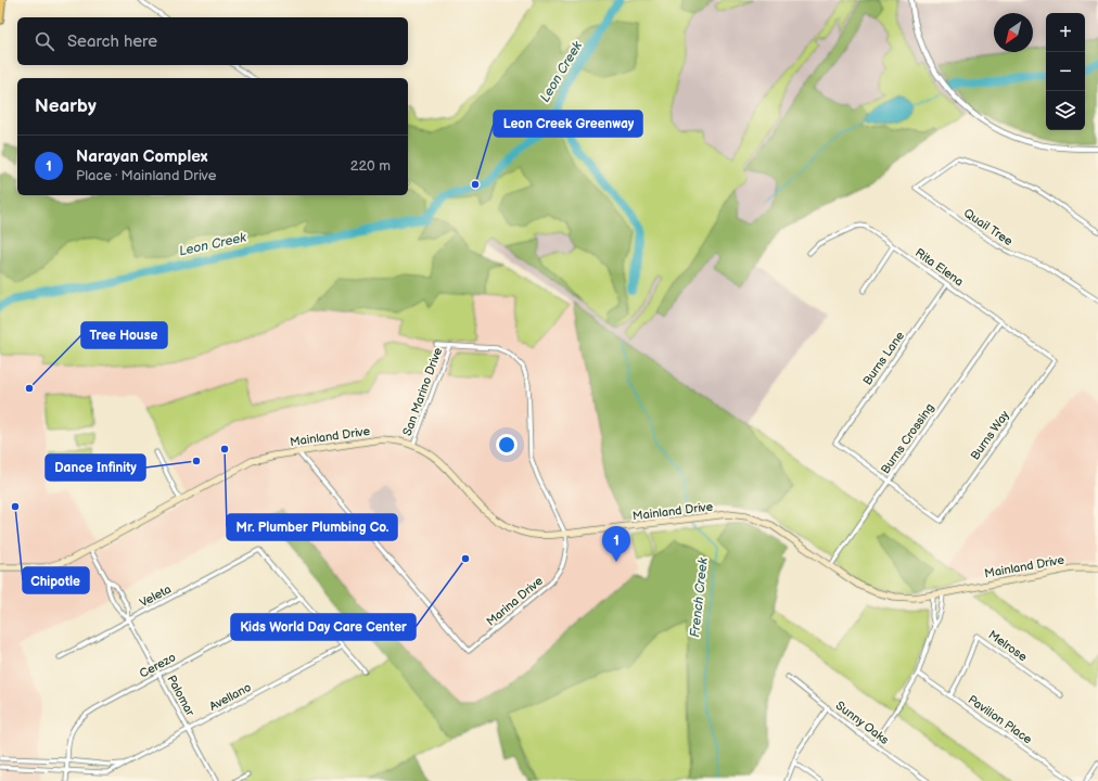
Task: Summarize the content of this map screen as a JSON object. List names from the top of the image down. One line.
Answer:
{"streets":{"main road":["Mainland Drive"],"street":["Quail Tree","Rita Elena","Burns Lane","San Marino Drive","Burns Way","Burns Crossing","Veleta","Marina Drive","Melrose","Cerezo","Palomar","Avellano","Pavilion Place","Sunny Oaks"]},"crossings":[["Rita Elena","Burns Lane"],["Rita Elena","Burns Way"],["Rita Elena","Burns Crossing"],["Burns Lane","Burns Way"],["Burns Lane","Burns Crossing"],["San Marino Drive","Mainland Drive"],["Burns Way","Burns Crossing"],["Mainland Drive","Burns Crossing"],["Mainland Drive","Marina Drive"],["Mainland Drive","Palomar"],["Veleta","Cerezo"],["Veleta","Palomar"],["Melrose","Pavilion Place"],["Cerezo","Palomar"],["Cerezo","Avellano"],["Palomar","Avellano"]],"water":["Leon Creek","French Creek"],"places":["Leon Creek Greenway","Tree House","Mr. Plumber Plumbing Co.","Dance Infinity","Chipotle","Kids World Day Care Center"],"north":"bottom left","page":{"map_buttons":["+","−"],"search":"Search here","heading":"Nearby","list":[{"mark":"1","name":"Narayan Complex","note":"Place · Mainland Drive","value":"220 m"}],"pins":"1"}}
